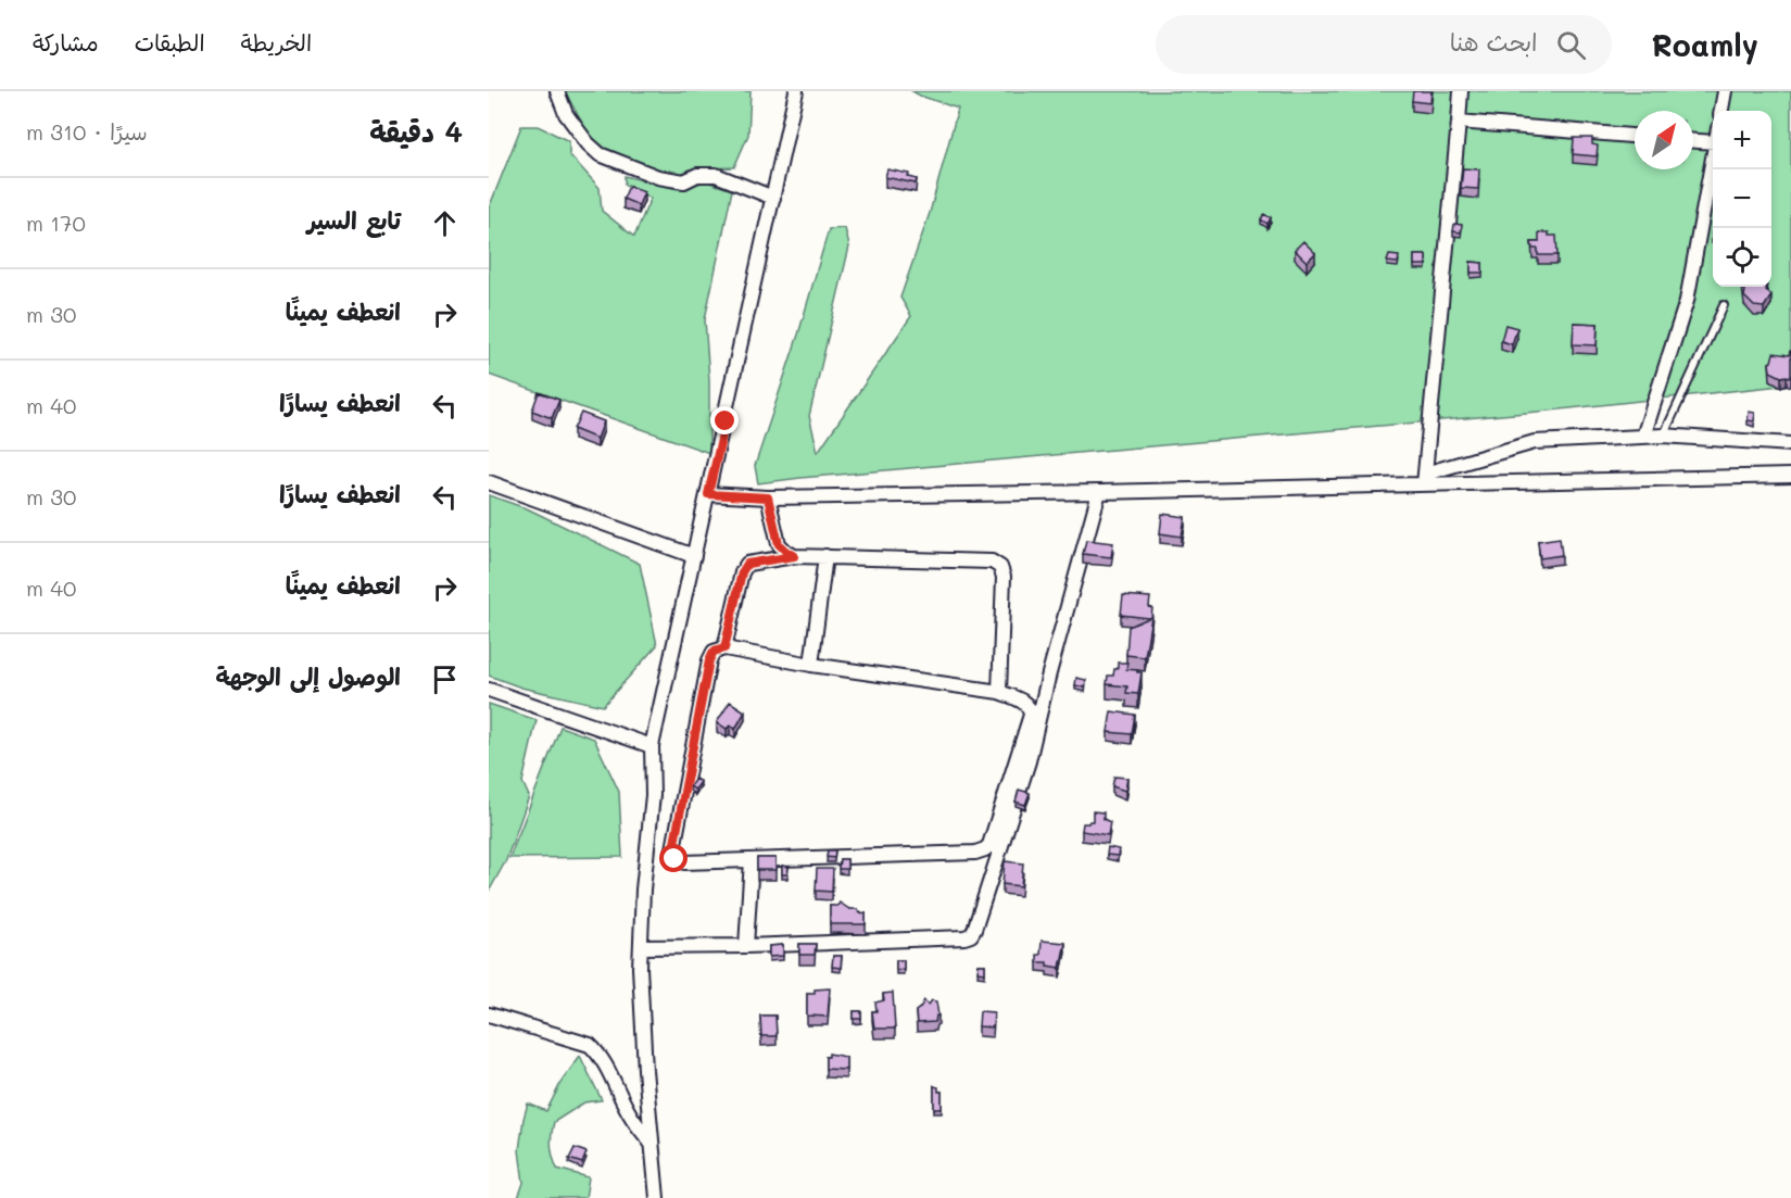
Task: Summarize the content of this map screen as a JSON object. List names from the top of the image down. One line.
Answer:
{"north":"top right","page":{"header":"Roamly","search":"ابحث هنا","nav":["الخريطة","الطبقات","مشاركة"],"heading":["4 دقيقة","سيرًا · 310 m"],"map_buttons":["+","−"],"list":[["تابع السير","170 m"],["انعطف يمينًا","30 m"],["انعطف يسارًا","40 m"],["انعطف يسارًا","30 m"],["انعطف يمينًا","40 m"],"الوصول إلى الوجهة"]}}
